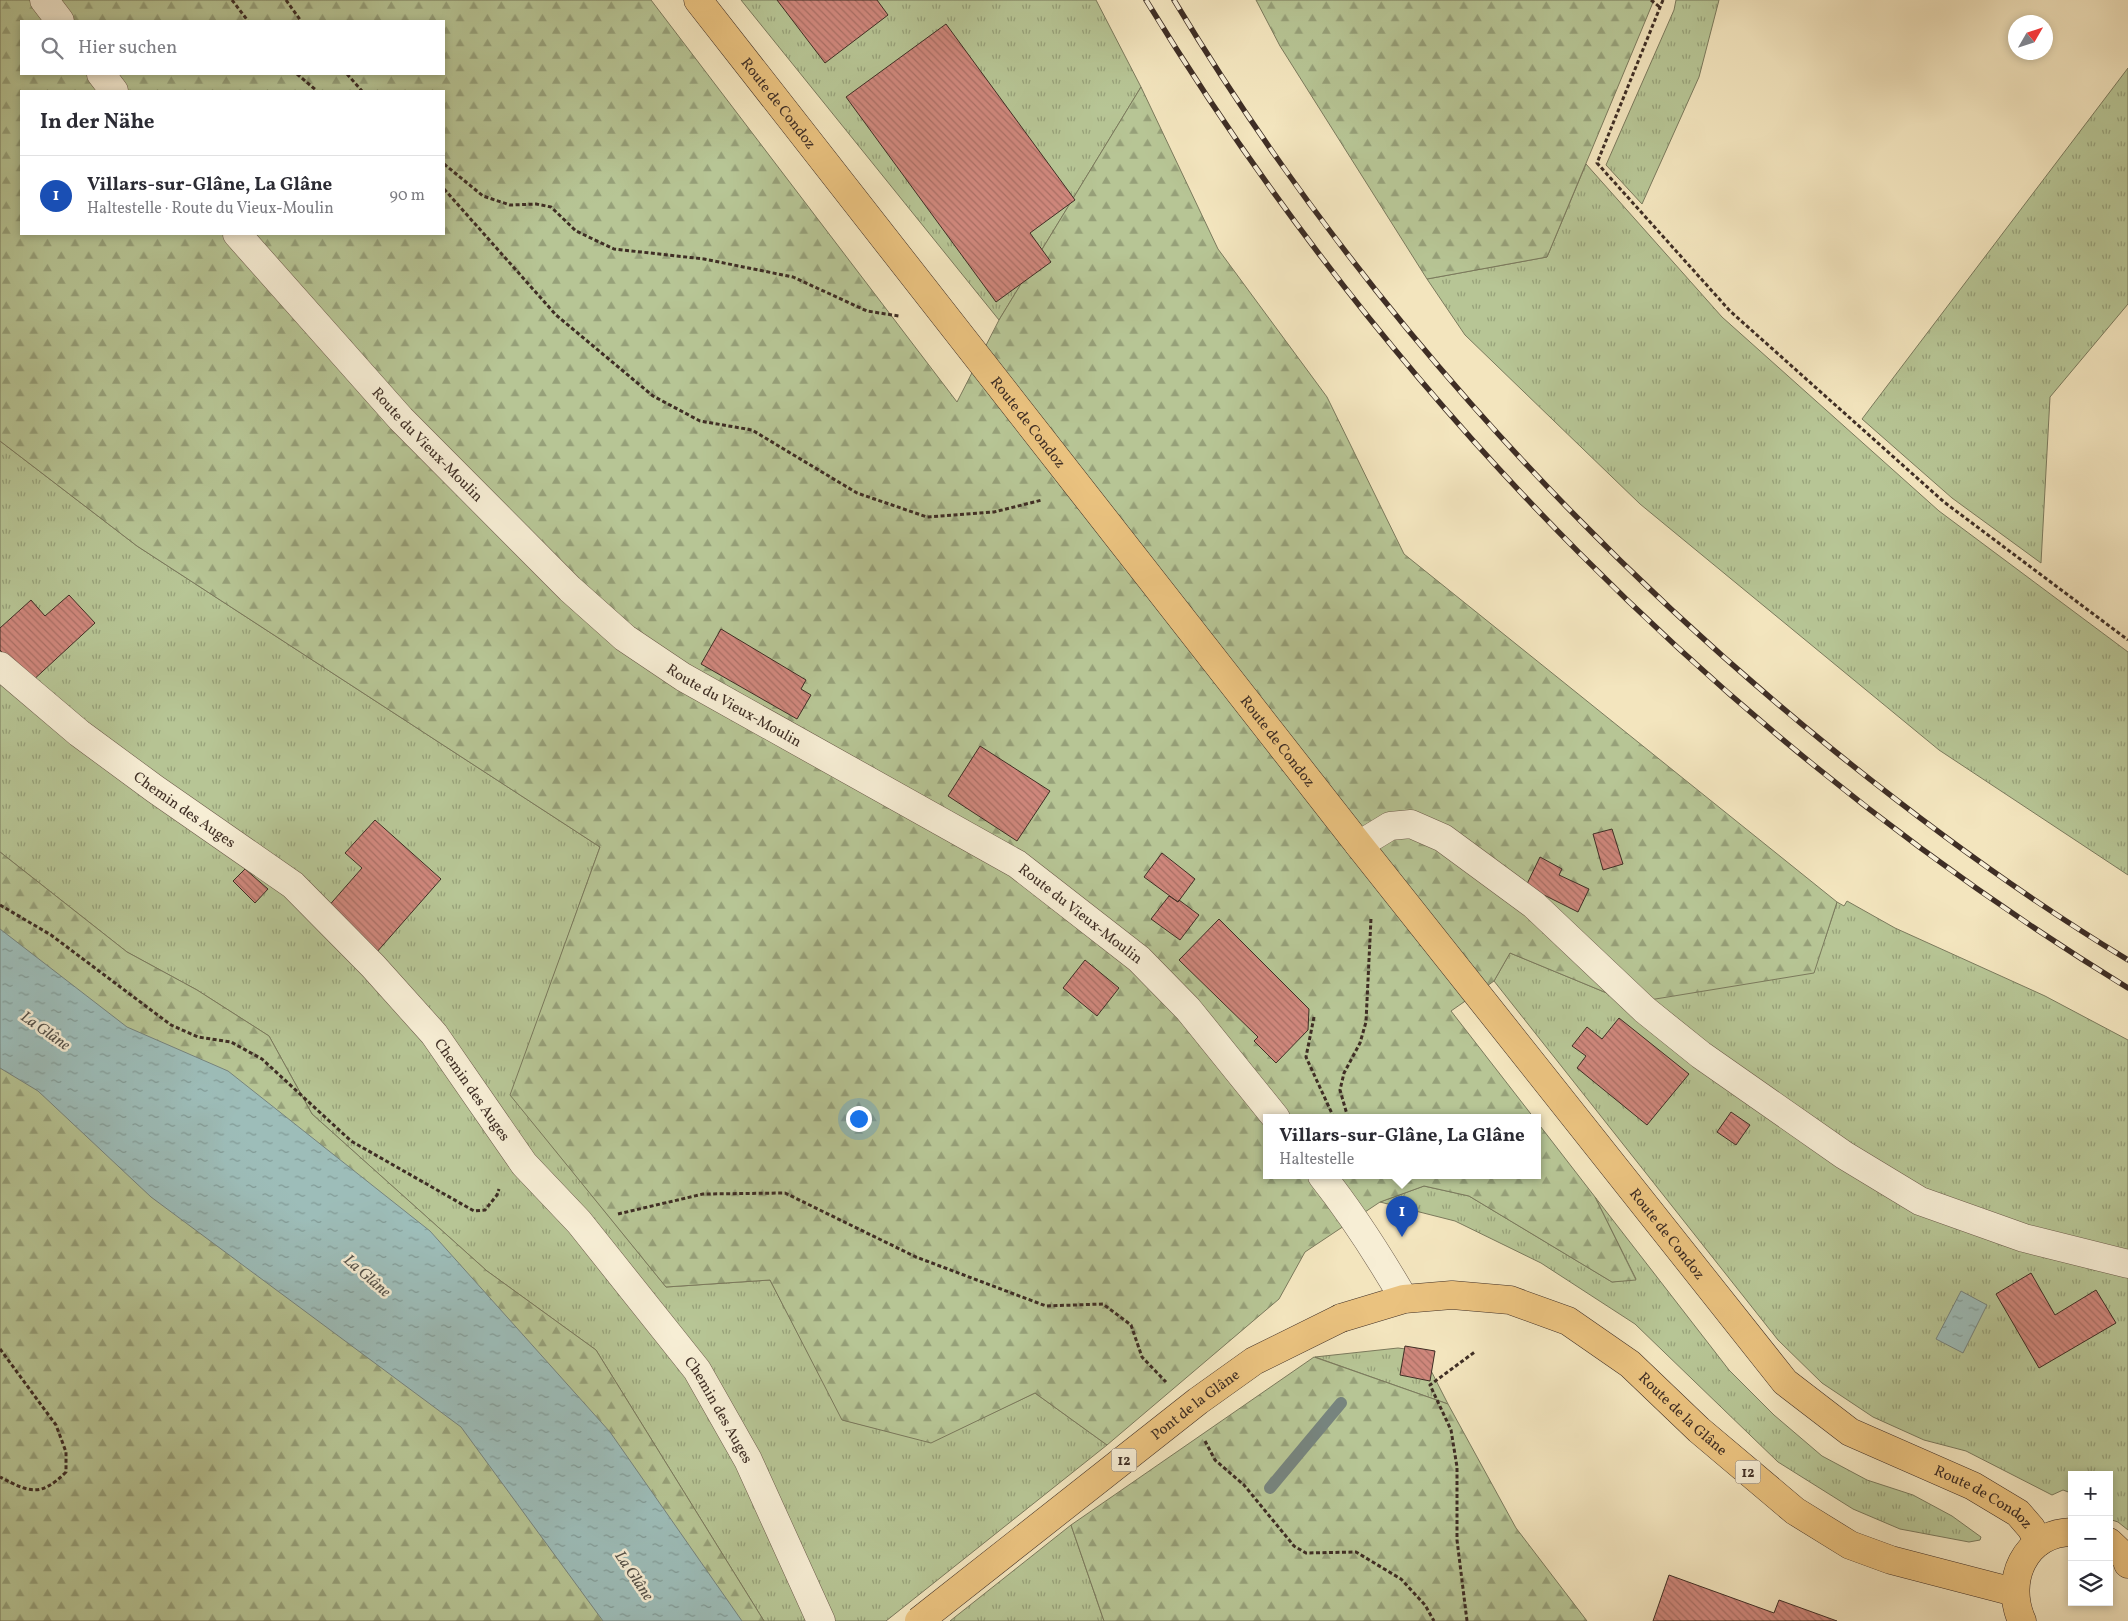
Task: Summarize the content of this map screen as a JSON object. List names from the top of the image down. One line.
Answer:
{"streets":{"main road":["Route de Condoz","Pont de la Glâne","Route de la Glâne","12"],"street":["Route du Vieux-Moulin","Chemin des Auges"]},"crossings":[["Pont de la Glâne","Route de la Glâne"]],"water":["La Glâne"],"north":"top right","page":{"search":"Hier suchen","heading":"In der Nähe","list":[{"mark":"1","name":"Villars-sur-Glâne, La Glâne","note":"Haltestelle · Route du Vieux-Moulin","value":"90 m"}],"popup":["Villars-sur-Glâne, La Glâne","Haltestelle"],"pins":"1","map_buttons":["+","−"]}}
